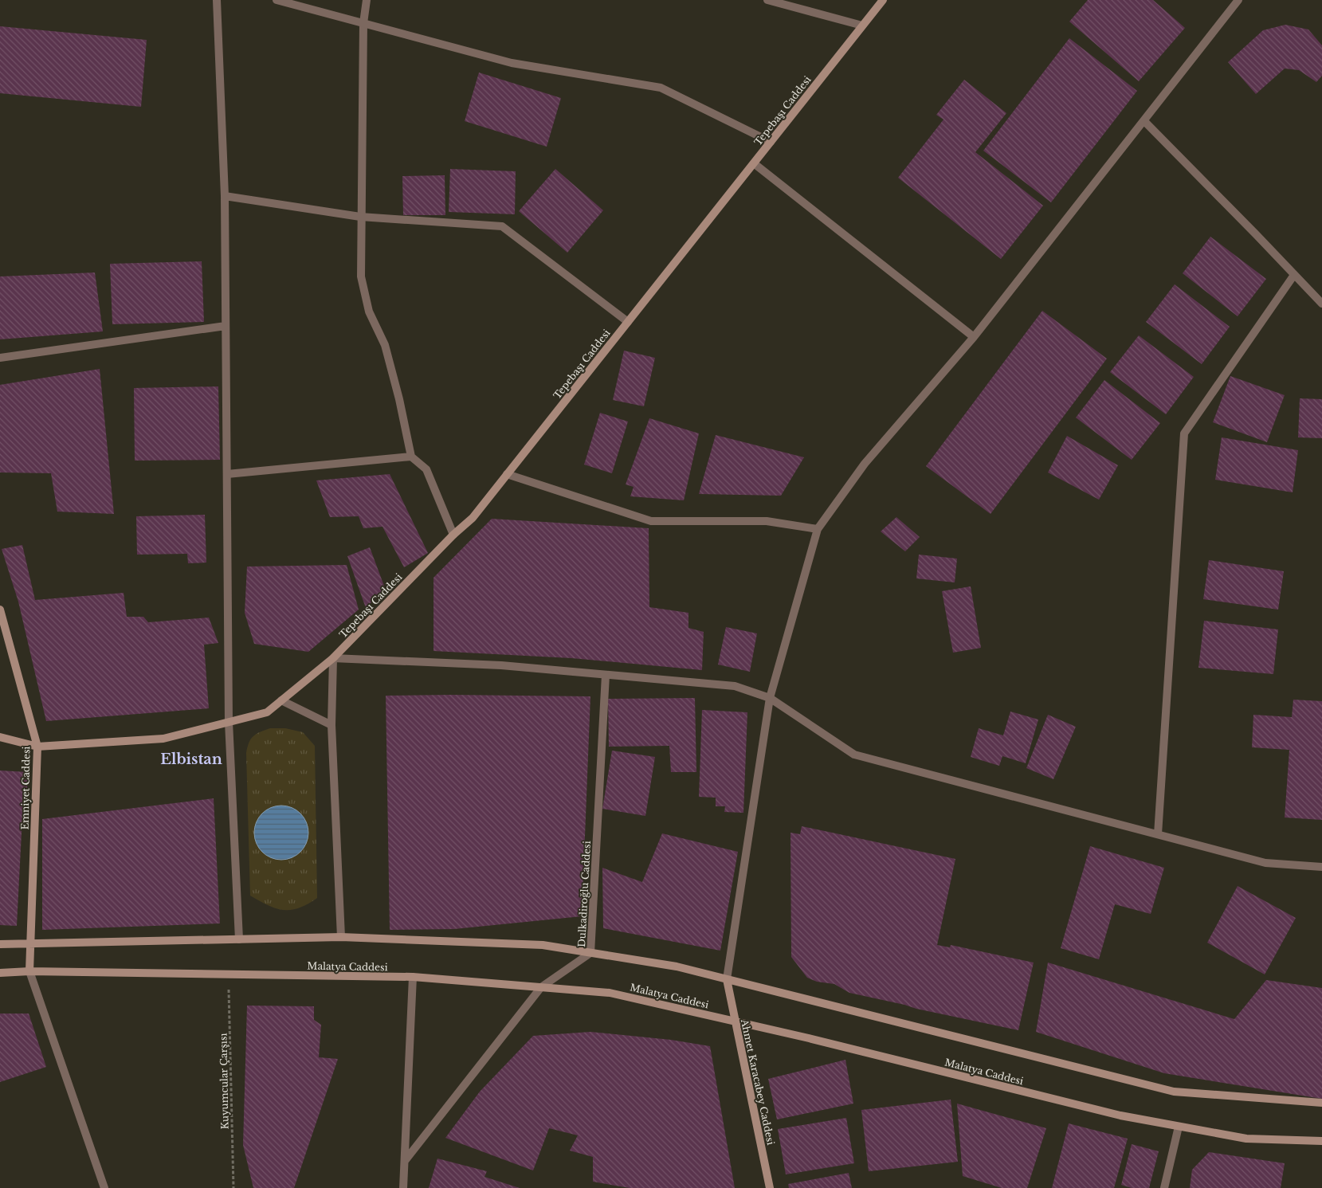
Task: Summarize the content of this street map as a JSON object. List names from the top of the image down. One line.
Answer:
{"streets":{"street":["Tepebaşı Caddesi","Emniyet Caddesi","Dulkadiroğlu Caddesi","Malatya Caddesi","Ahmet Karacabey Caddesi"],"path":["Kuyumcular Çarşısı"]},"crossings":[["Emniyet Caddesi","Malatya Caddesi"],["Dulkadiroğlu Caddesi","Malatya Caddesi"],["Malatya Caddesi","Kuyumcular Çarşısı"],["Malatya Caddesi","Ahmet Karacabey Caddesi"]],"districts":["Elbistan"]}
